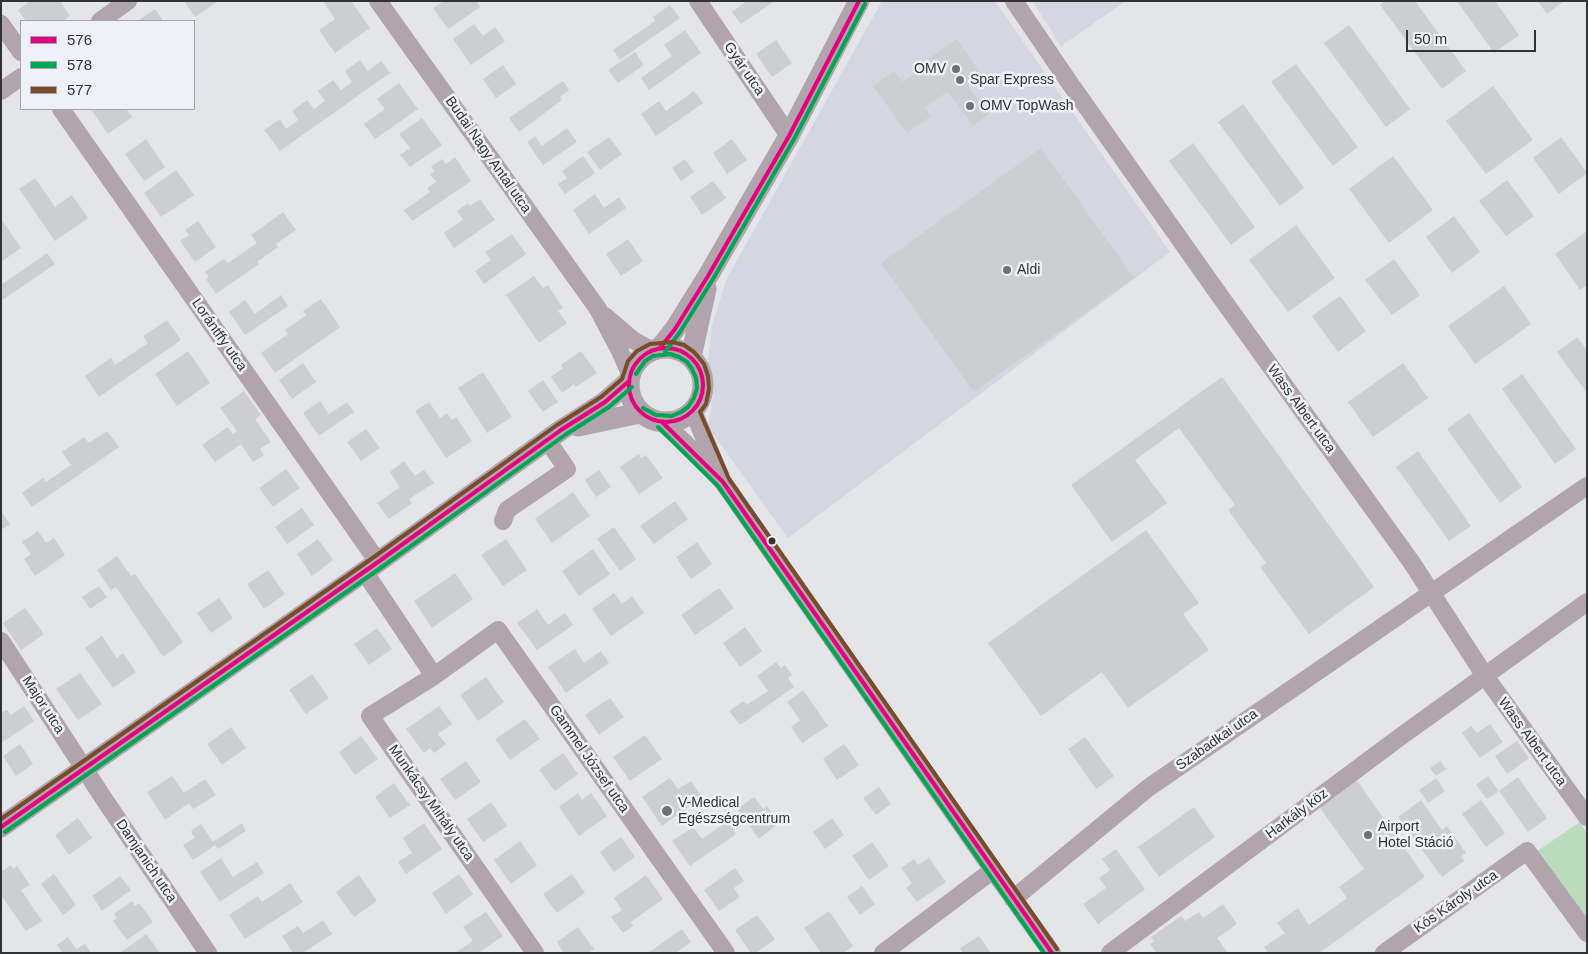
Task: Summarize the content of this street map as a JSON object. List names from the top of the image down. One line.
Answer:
{"streets":{"street":["Gyár utca","Budai Nagy Antal utca","Lorántffy utca","Wass Albert utca","Major utca","Szabadkai utca","Gammel József utca","Munkácsy Mihály utca","Harkály köz","Damjanich utca","Kós Károly utca"]},"crossings":[["Lorántffy utca","Gammel József utca"],["Lorántffy utca","Munkácsy Mihály utca"],["Wass Albert utca","Szabadkai utca"],["Wass Albert utca","Harkály köz"],["Major utca","Damjanich utca"],["Gammel József utca","Munkácsy Mihály utca"]],"places":["OMV","Spar Express","OMV TopWash","Aldi","V-Medical Egészségcentrum","Airport Hotel Stáció"],"lines":["transit line 576","transit line 578","transit line 577"],"legend":["576","578","577"],"scale_bar":"50 m"}
